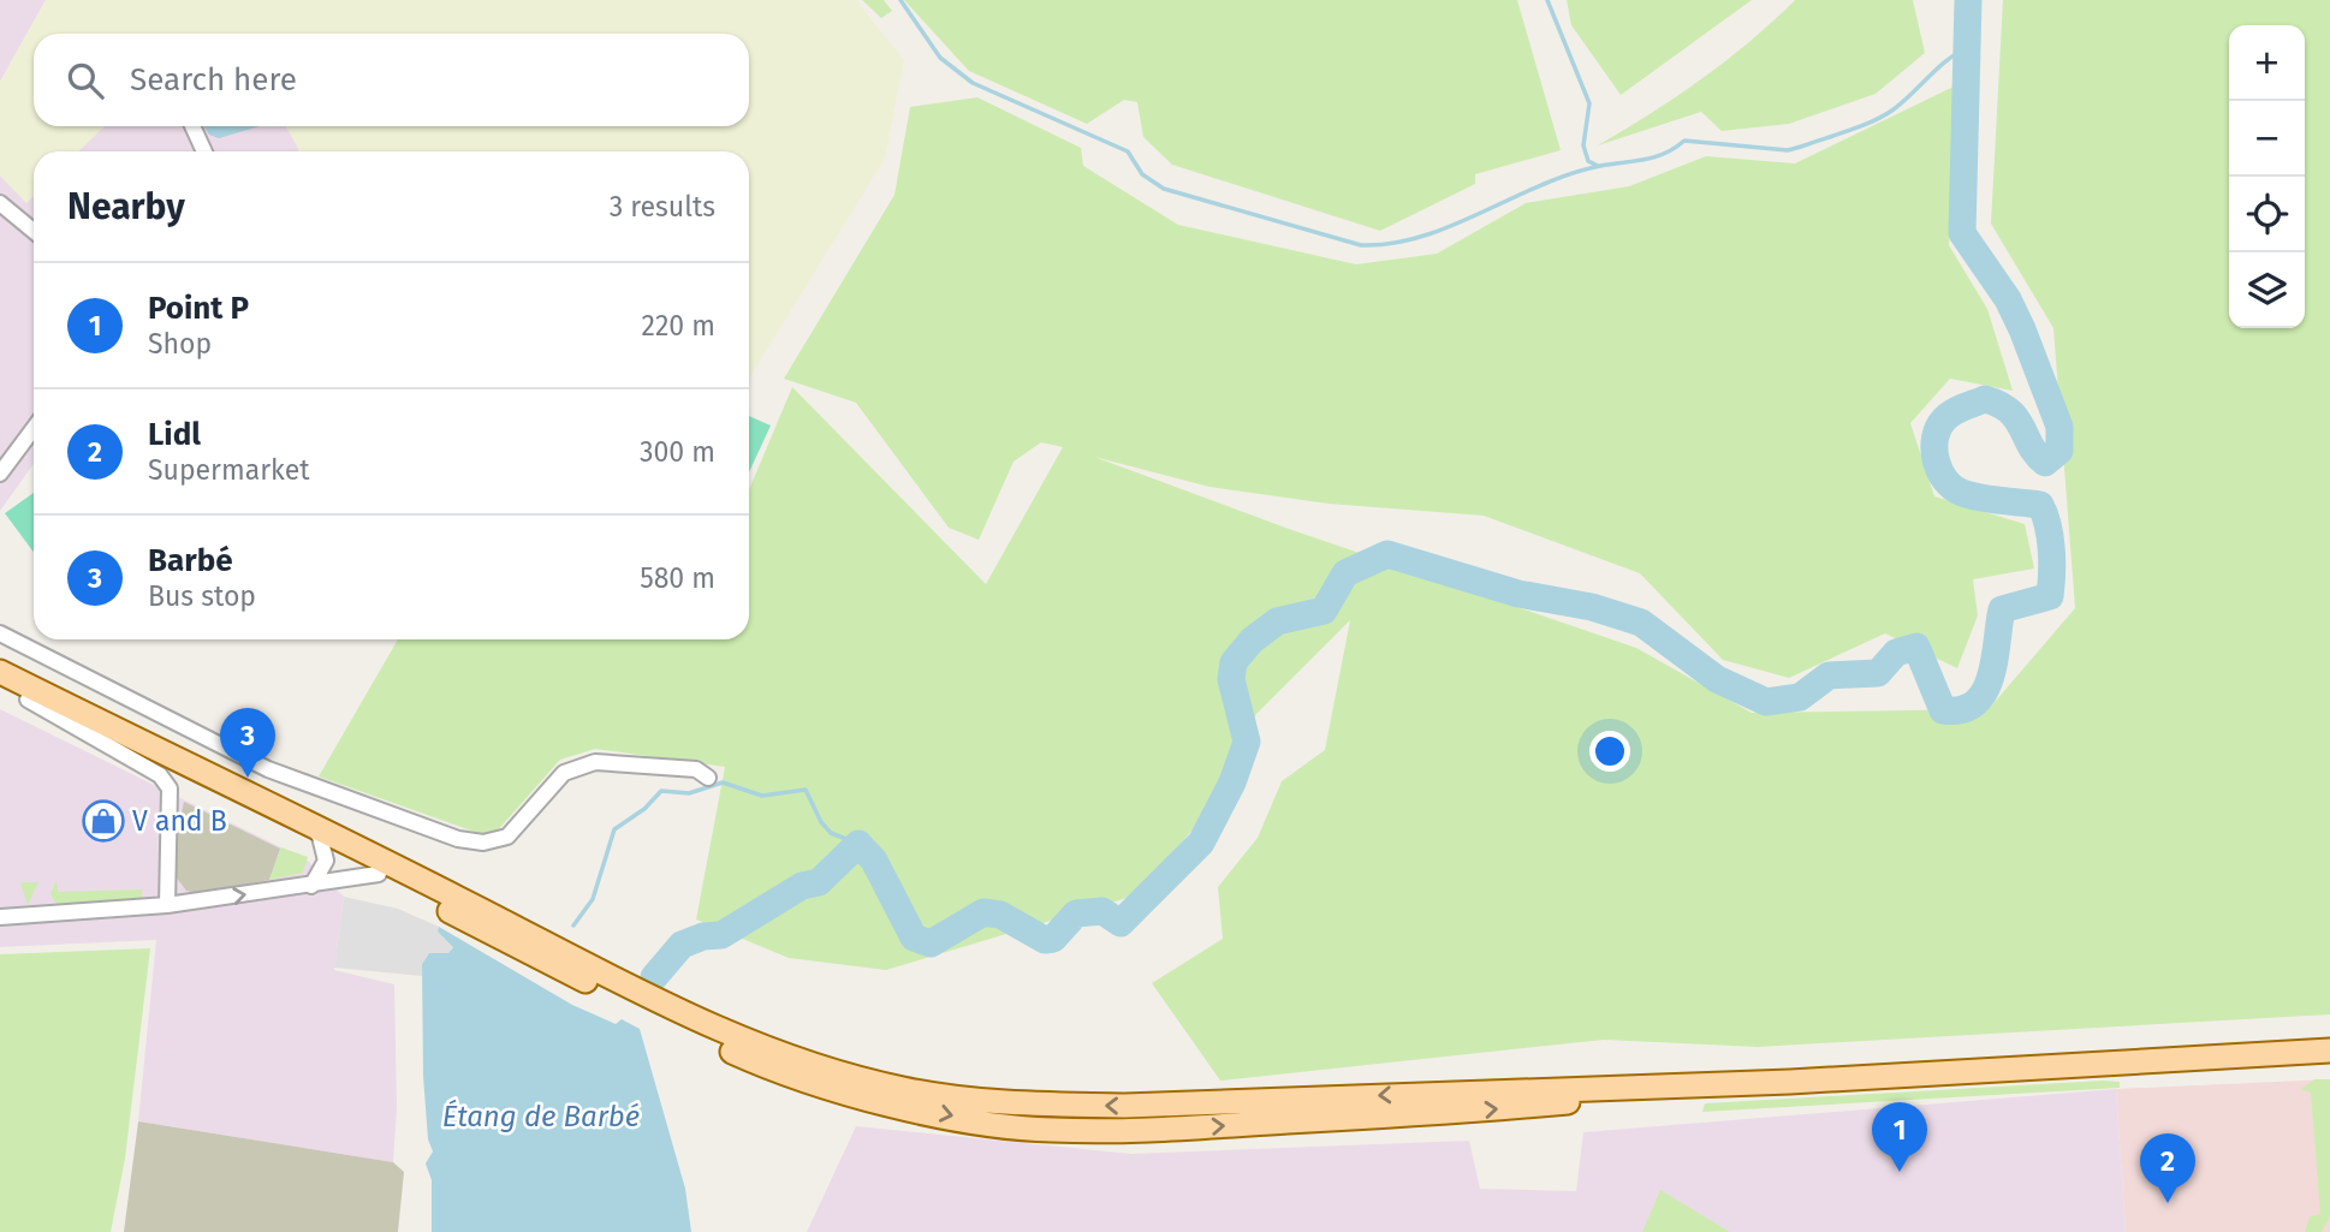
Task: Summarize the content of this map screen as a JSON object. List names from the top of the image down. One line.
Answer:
{"water":["Étang de Barbé"],"places":{"shop":["V and B"]},"page":{"map_buttons":["+","−"],"search":"Search here","heading":["Nearby","3 results"],"list":[{"mark":"1","name":"Point P","note":"Shop","value":"220 m"},{"mark":"2","name":"Lidl","note":"Supermarket","value":"300 m"},{"mark":"3","name":"Barbé","note":"Bus stop","value":"580 m"}],"pins":["3","1","2"]}}
